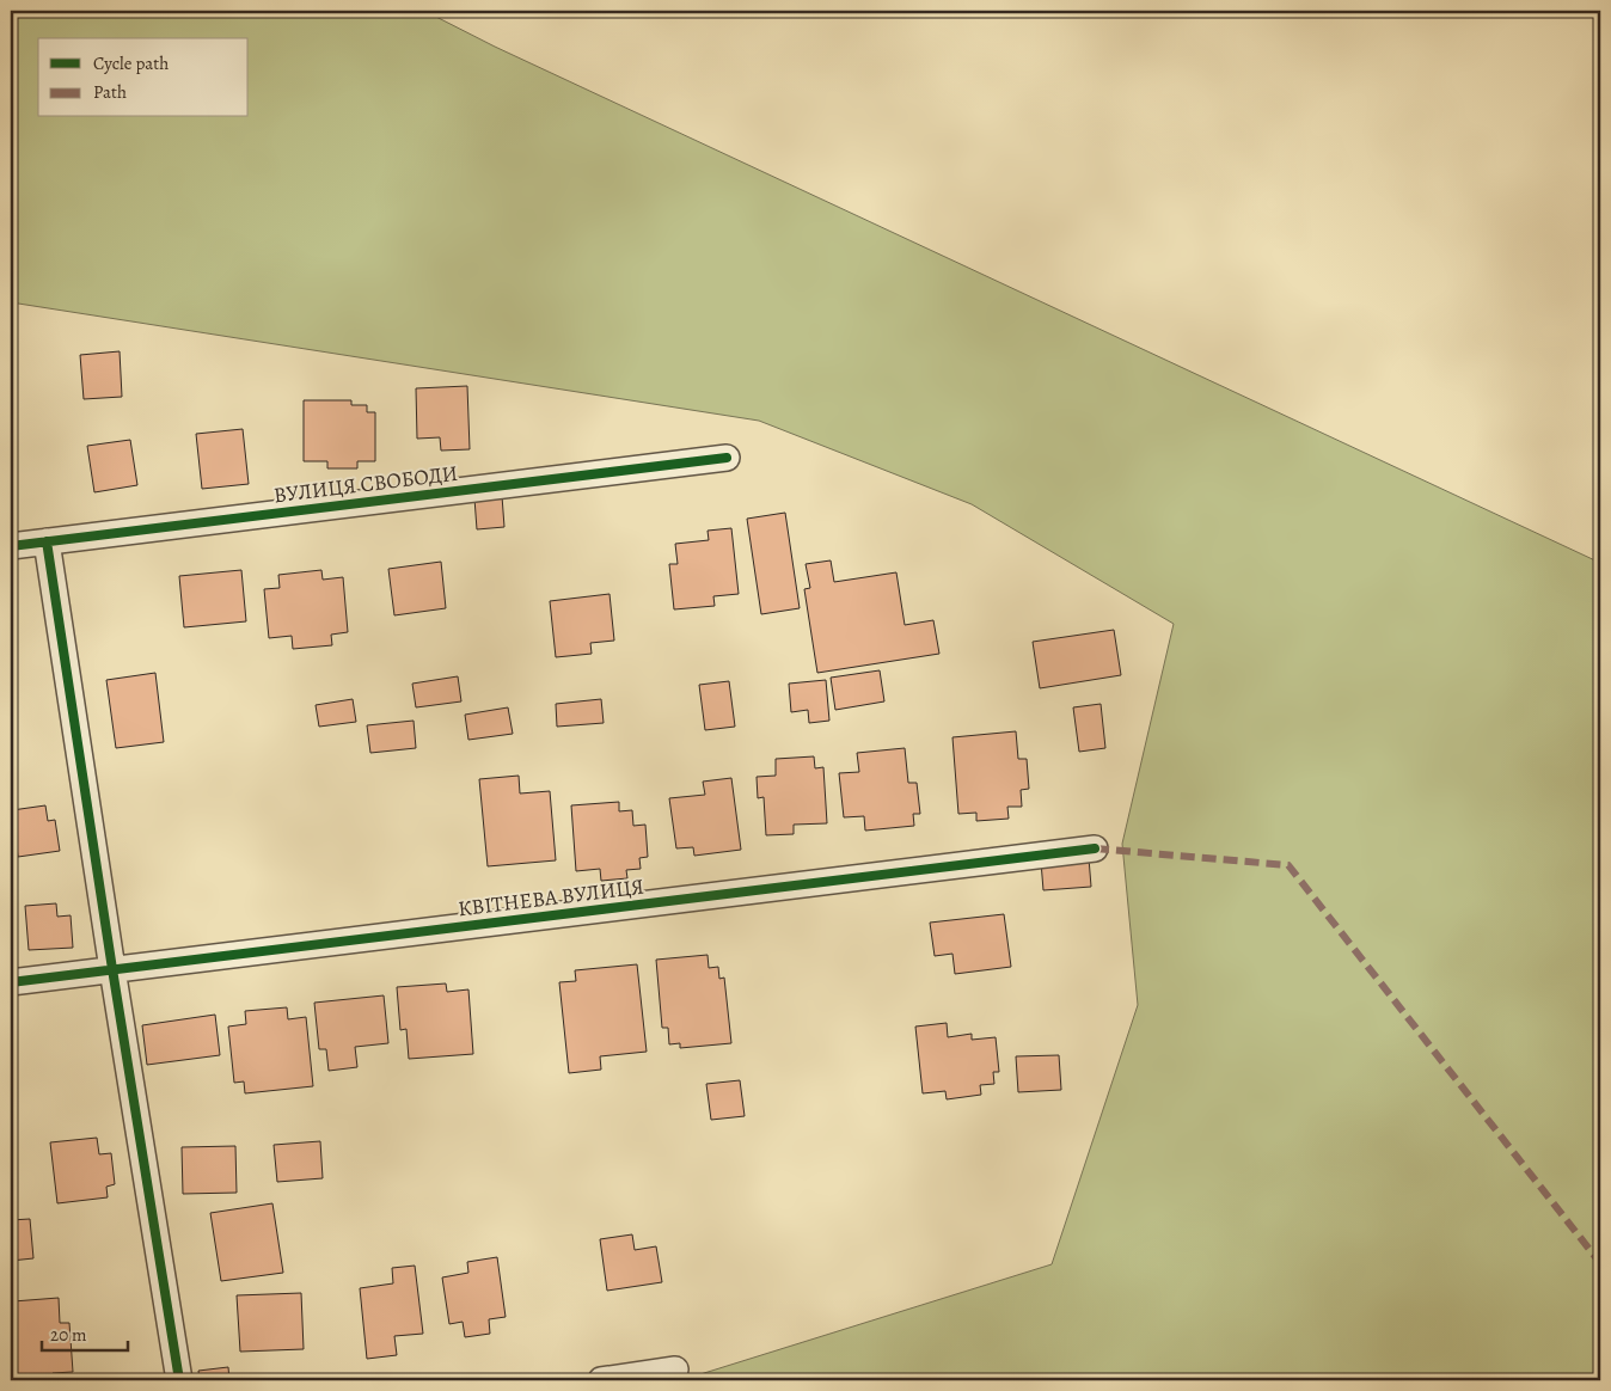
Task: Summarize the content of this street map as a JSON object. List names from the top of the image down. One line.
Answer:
{"streets":{"street":["ВУЛИЦЯ СВОБОДИ","КВІТНЕВА ВУЛИЦЯ"]},"legend":["Cycle path","Path"],"scale_bar":"20 m"}
